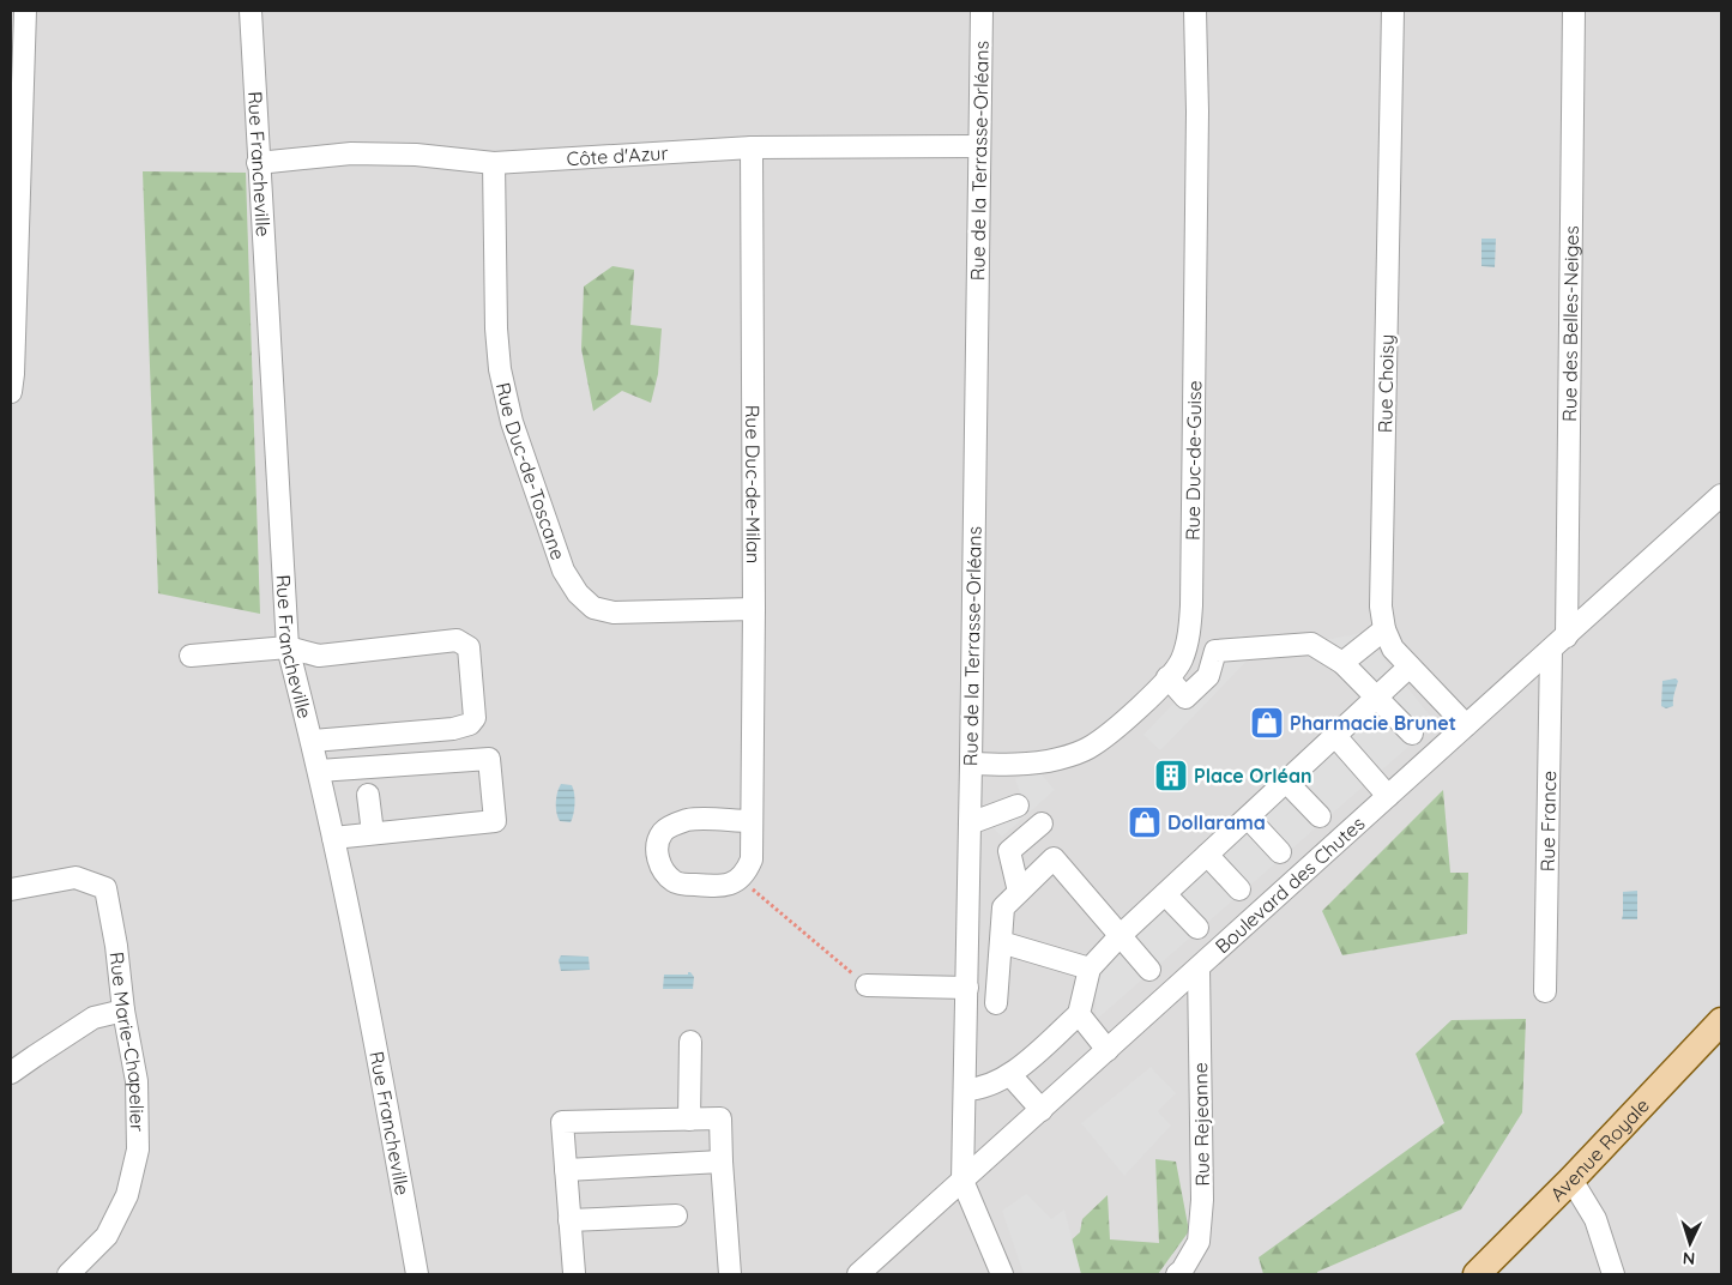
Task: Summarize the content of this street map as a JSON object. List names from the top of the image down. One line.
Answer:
{"streets":{"main road":["Avenue Royale"],"street":["Côte d'Azur","Rue de la Terrasse-Orléans","Rue Francheville","Rue des Belles-Neiges","Rue Choisy","Rue Duc-de-Guise","Rue Duc-de-Toscane","Rue Duc-de-Milan","Rue France","Boulevard des Chutes","Rue Marie-Chapelier","Rue Rejeanne"]},"crossings":[["Côte d'Azur","Rue de la Terrasse-Orléans"],["Côte d'Azur","Rue Francheville"],["Côte d'Azur","Rue Duc-de-Toscane"],["Côte d'Azur","Rue Duc-de-Milan"],["Rue de la Terrasse-Orléans","Rue Duc-de-Guise"],["Rue de la Terrasse-Orléans","Boulevard des Chutes"],["Rue des Belles-Neiges","Rue France"],["Rue des Belles-Neiges","Boulevard des Chutes"],["Rue Choisy","Boulevard des Chutes"],["Rue Duc-de-Toscane","Rue Duc-de-Milan"],["Rue France","Boulevard des Chutes"],["Boulevard des Chutes","Rue Rejeanne"]],"places":{"shop":["Pharmacie Brunet","Dollarama"],"building":["Place Orléan"]},"north":"bottom"}
